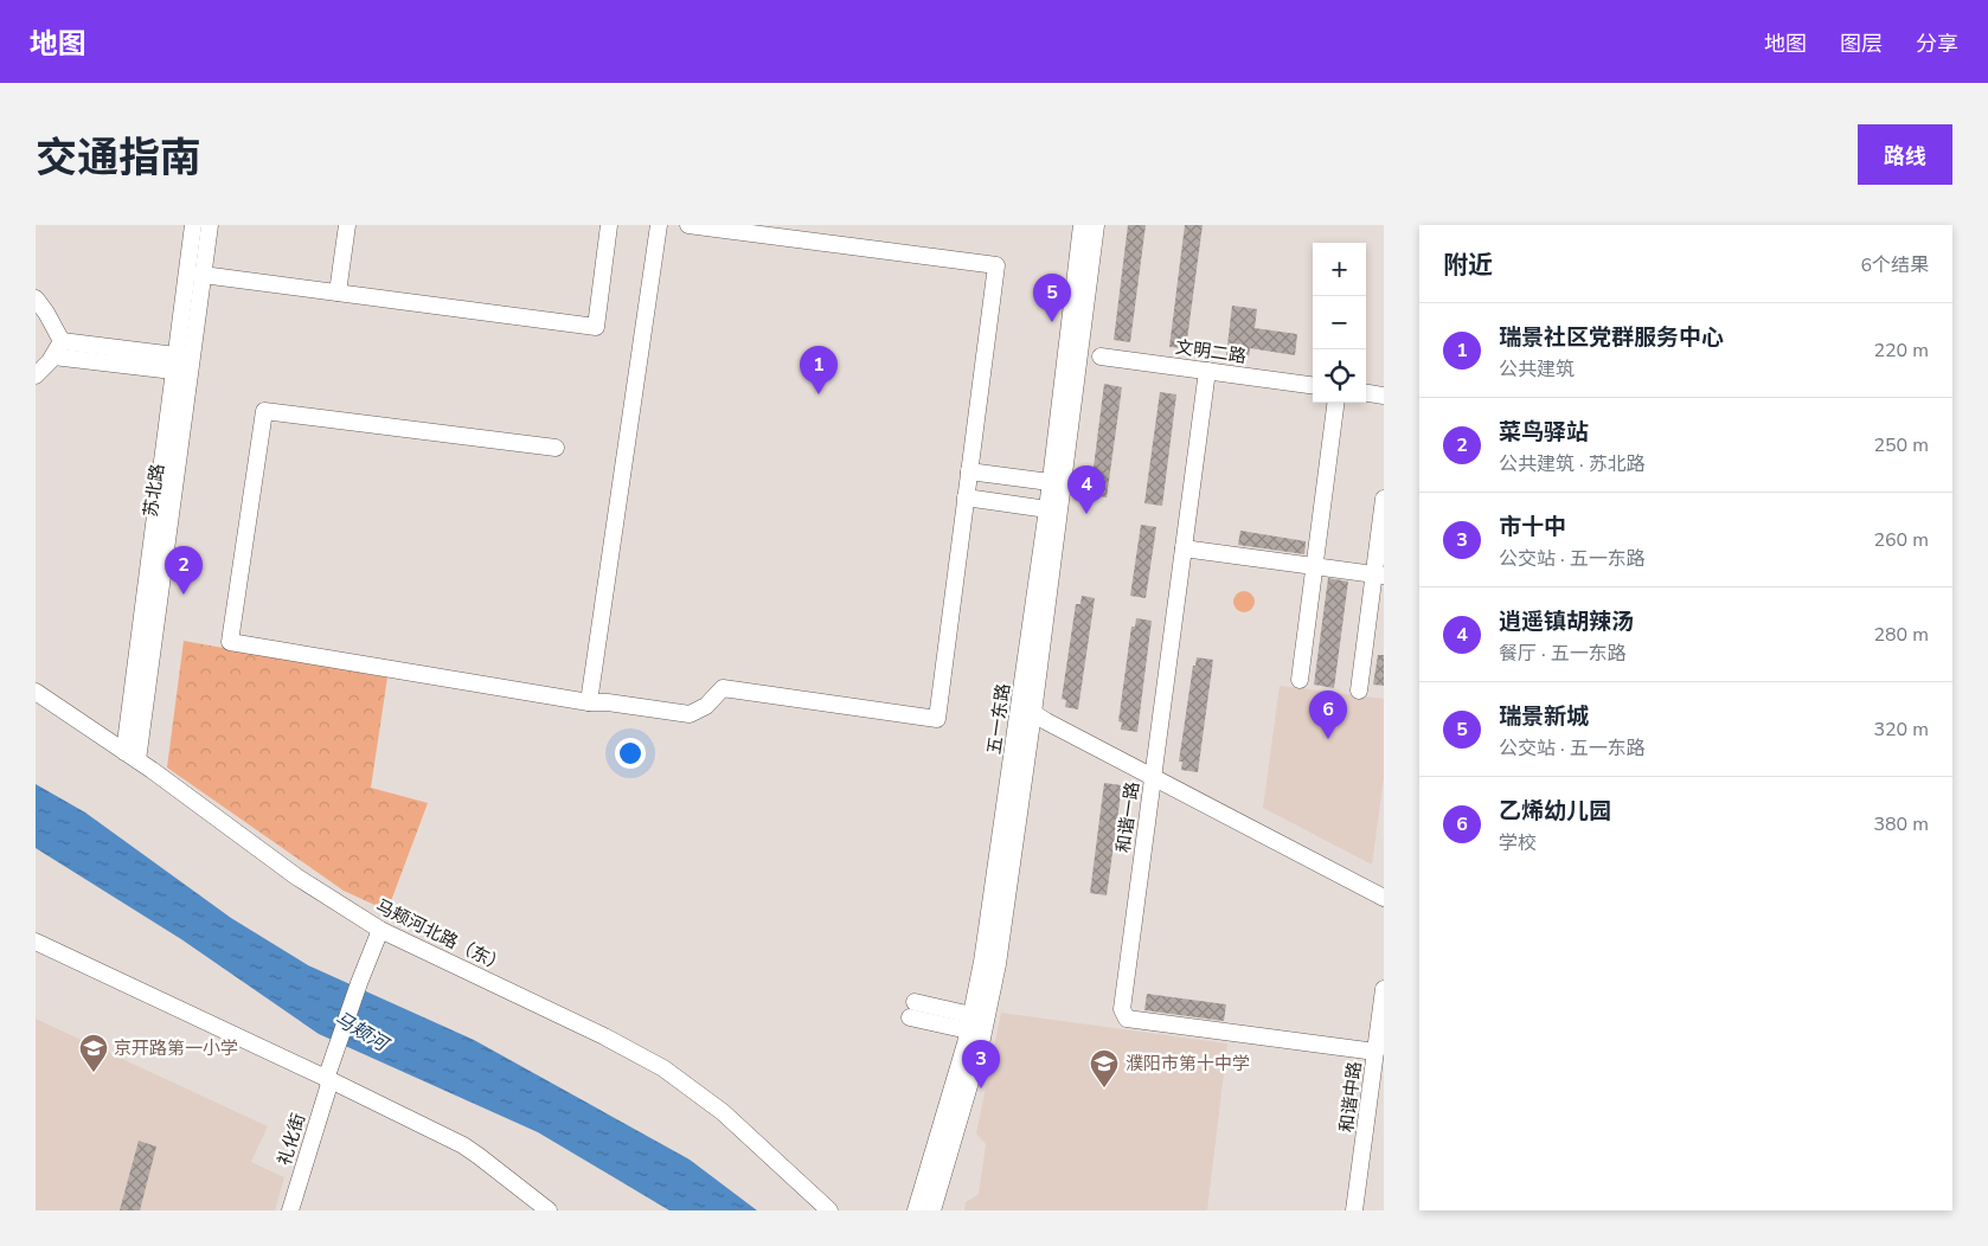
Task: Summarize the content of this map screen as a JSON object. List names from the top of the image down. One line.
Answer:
{"streets":{"street":["文明二路","苏北路","五一东路","和谐一路","马颊河北路（东）","和谐中路","礼化街"]},"crossings":[["文明二路","和谐一路"],["苏北路","马颊河北路（东）"],["和谐一路","和谐中路"],["马颊河北路（东）","礼化街"]],"water":["马颊河"],"places":{"school or university":["京开路第一小学","濮阳市第十中学"]},"page":{"header":"地图","nav":["地图","图层","分享"],"title":"交通指南","buttons":"路线","heading":["附近","6个结果"],"map_buttons":["+","−"],"pins":["5","1","4","2","6","3"],"list":[{"mark":"1","name":"瑞景社区党群服务中心","note":"公共建筑","value":"220 m"},{"mark":"2","name":"菜鸟驿站","note":"公共建筑 · 苏北路","value":"250 m"},{"mark":"3","name":"市十中","note":"公交站 · 五一东路","value":"260 m"},{"mark":"4","name":"逍遥镇胡辣汤","note":"餐厅 · 五一东路","value":"280 m"},{"mark":"5","name":"瑞景新城","note":"公交站 · 五一东路","value":"320 m"},{"mark":"6","name":"乙烯幼儿园","note":"学校","value":"380 m"}]}}
